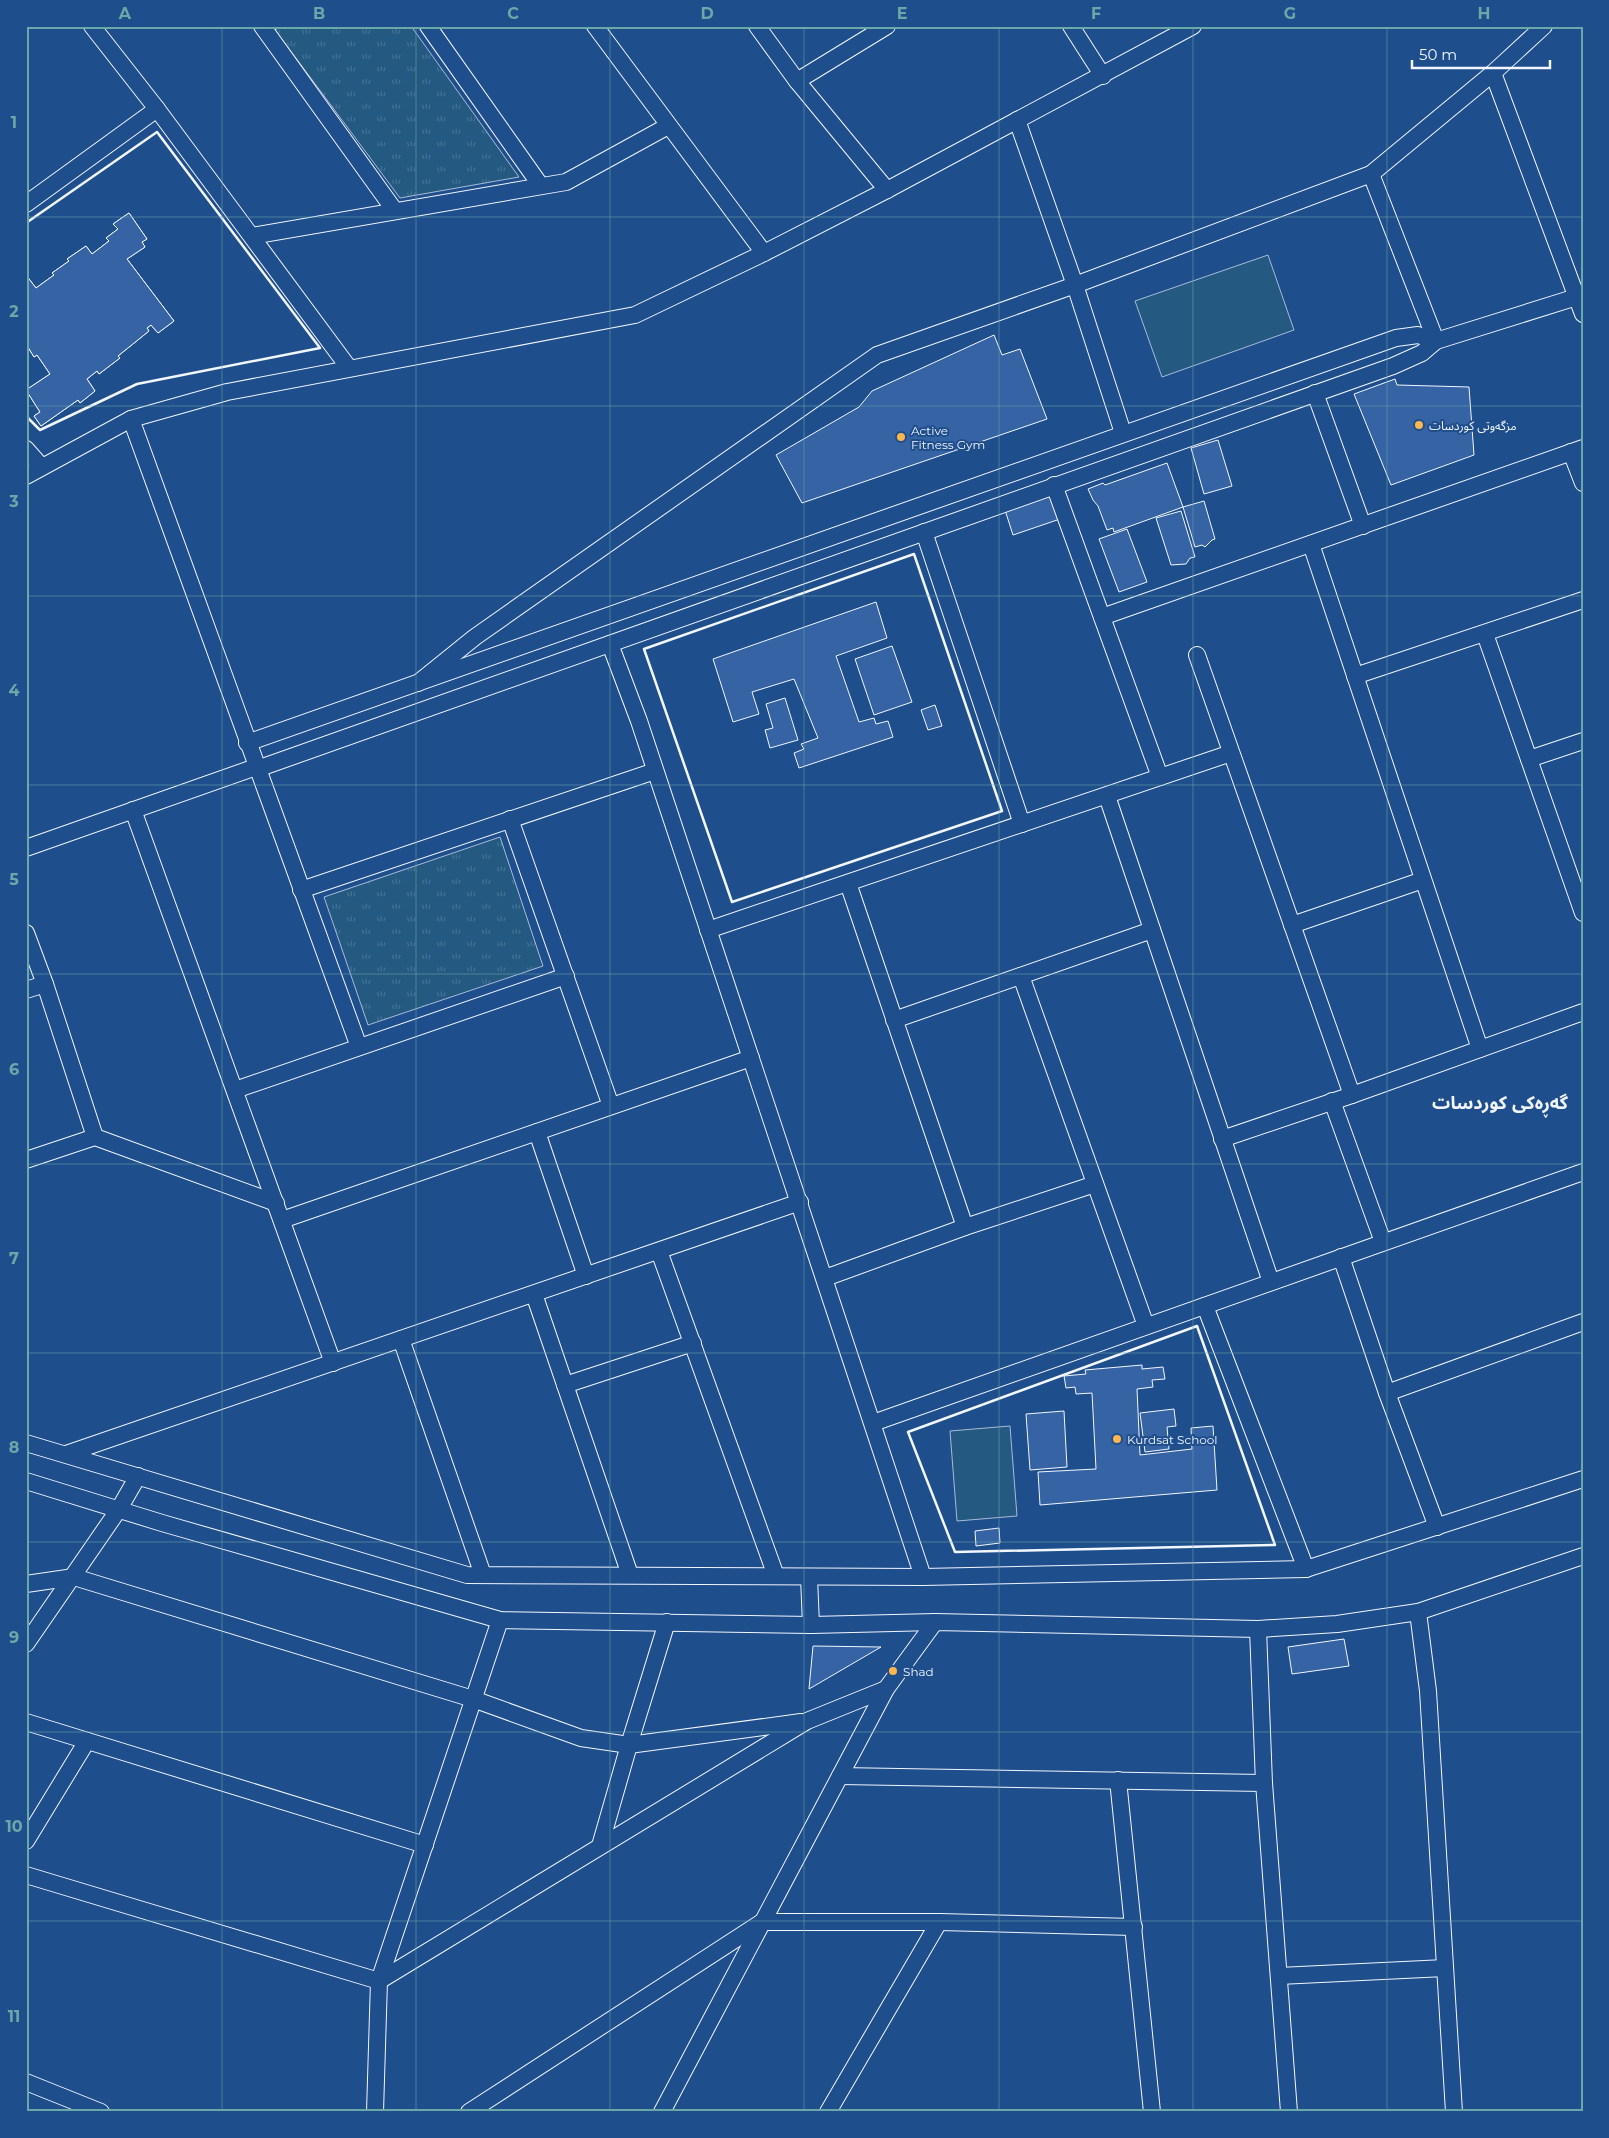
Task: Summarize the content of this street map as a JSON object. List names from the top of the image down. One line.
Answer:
{"districts":["گەڕەکی کوردسات"],"places":["مزگەوتی كوردسات","Active Fitness Gym","Kurdsat School","Shad"],"scale_bar":"50 m","grid":{"columns":["A","B","C","D","E","F","G","H"],"rows":["1","2","3","4","5","6","7","8","9","10","11"]}}
